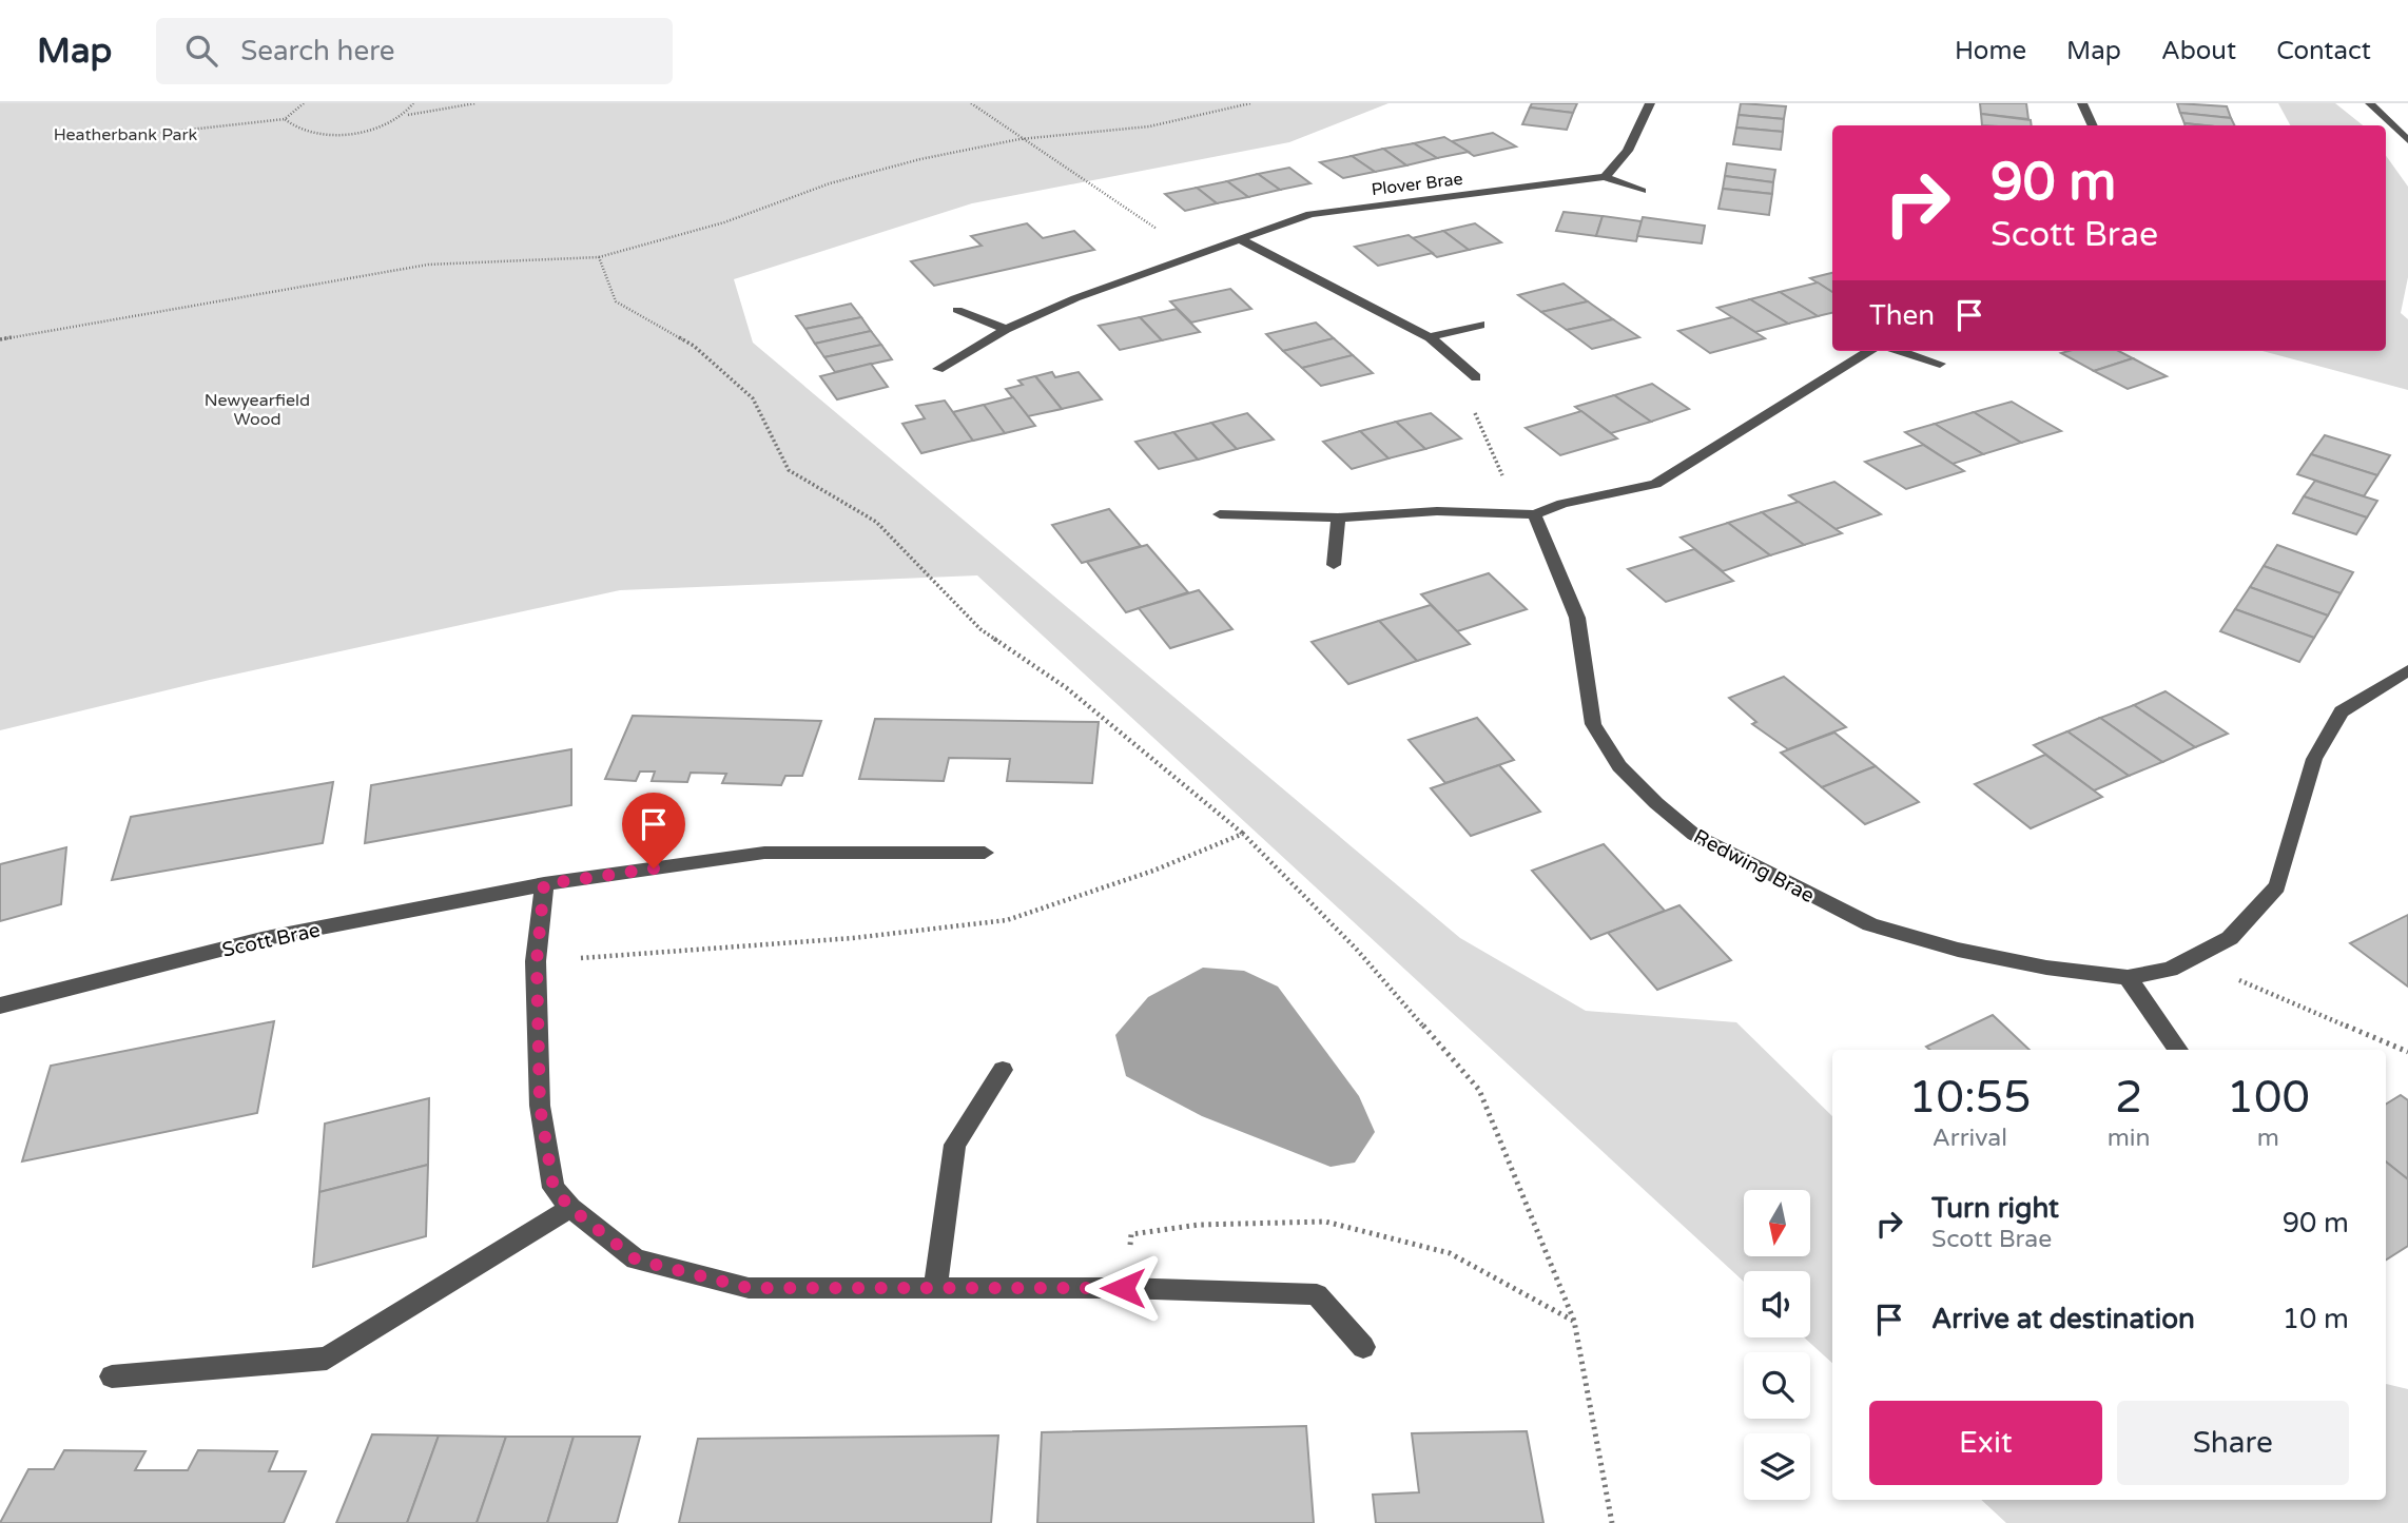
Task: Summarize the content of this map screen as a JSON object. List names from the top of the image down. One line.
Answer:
{"streets":{"street":["Plover Brae","Redwing Brae","Scott Brae"]},"parks":["Heatherbank Park","Newyearfield Wood"],"north":"bottom","page":{"header":"Map","search":"Search here","nav":["Home","Map","About","Contact"],"turn":["90 m","Scott Brae"],"then":"Then","eta":["10:55","Arrival","2","min","100","m"],"list":[{"name":"Turn right","note":"Scott Brae","value":"90 m"},{"name":"Arrive at destination","value":"10 m"}],"buttons":["Exit","Share"]}}
